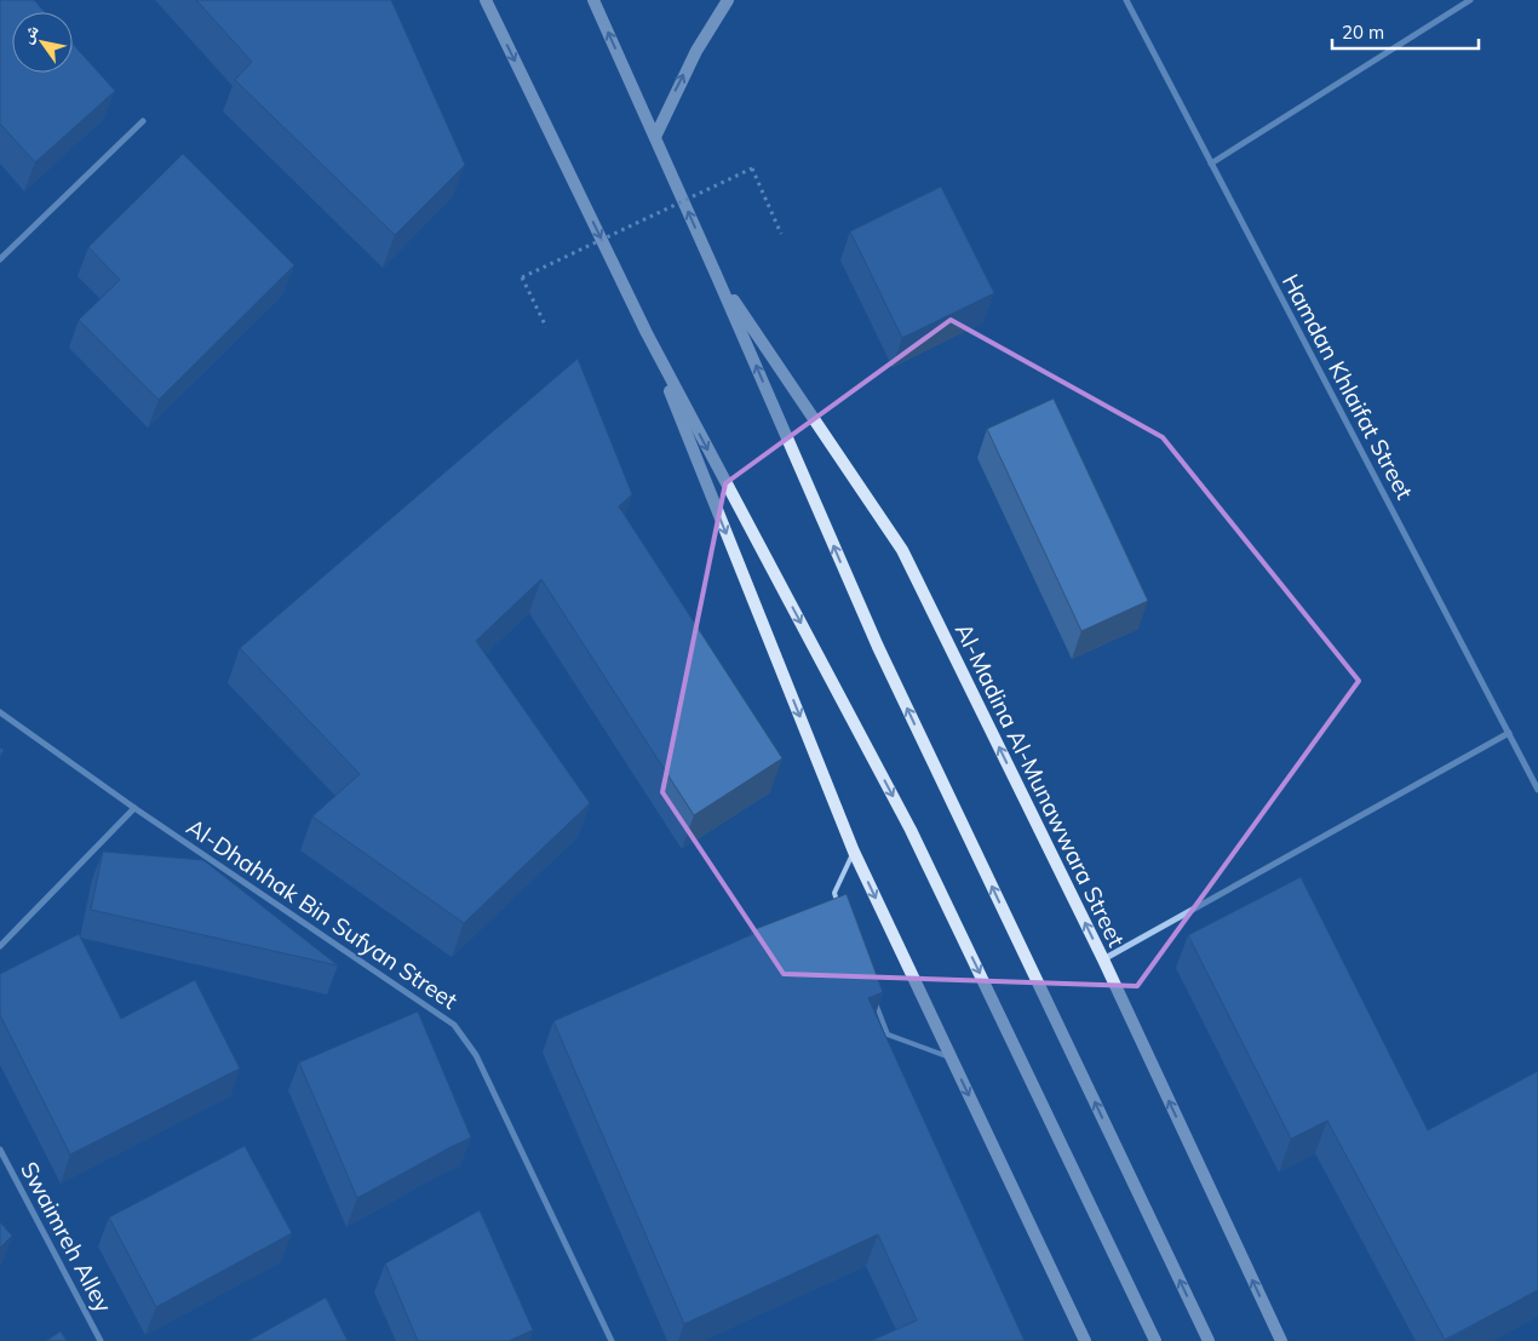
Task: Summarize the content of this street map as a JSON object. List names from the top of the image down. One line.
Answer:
{"streets":{"main road":["Al-Madina Al-Munawwara Street"],"street":["Hamdan Khlaifat Street","Al-Dhahhak Bin Sufyan Street","Swaimreh Alley"]},"scale_bar":"20 m","north":"top left"}
